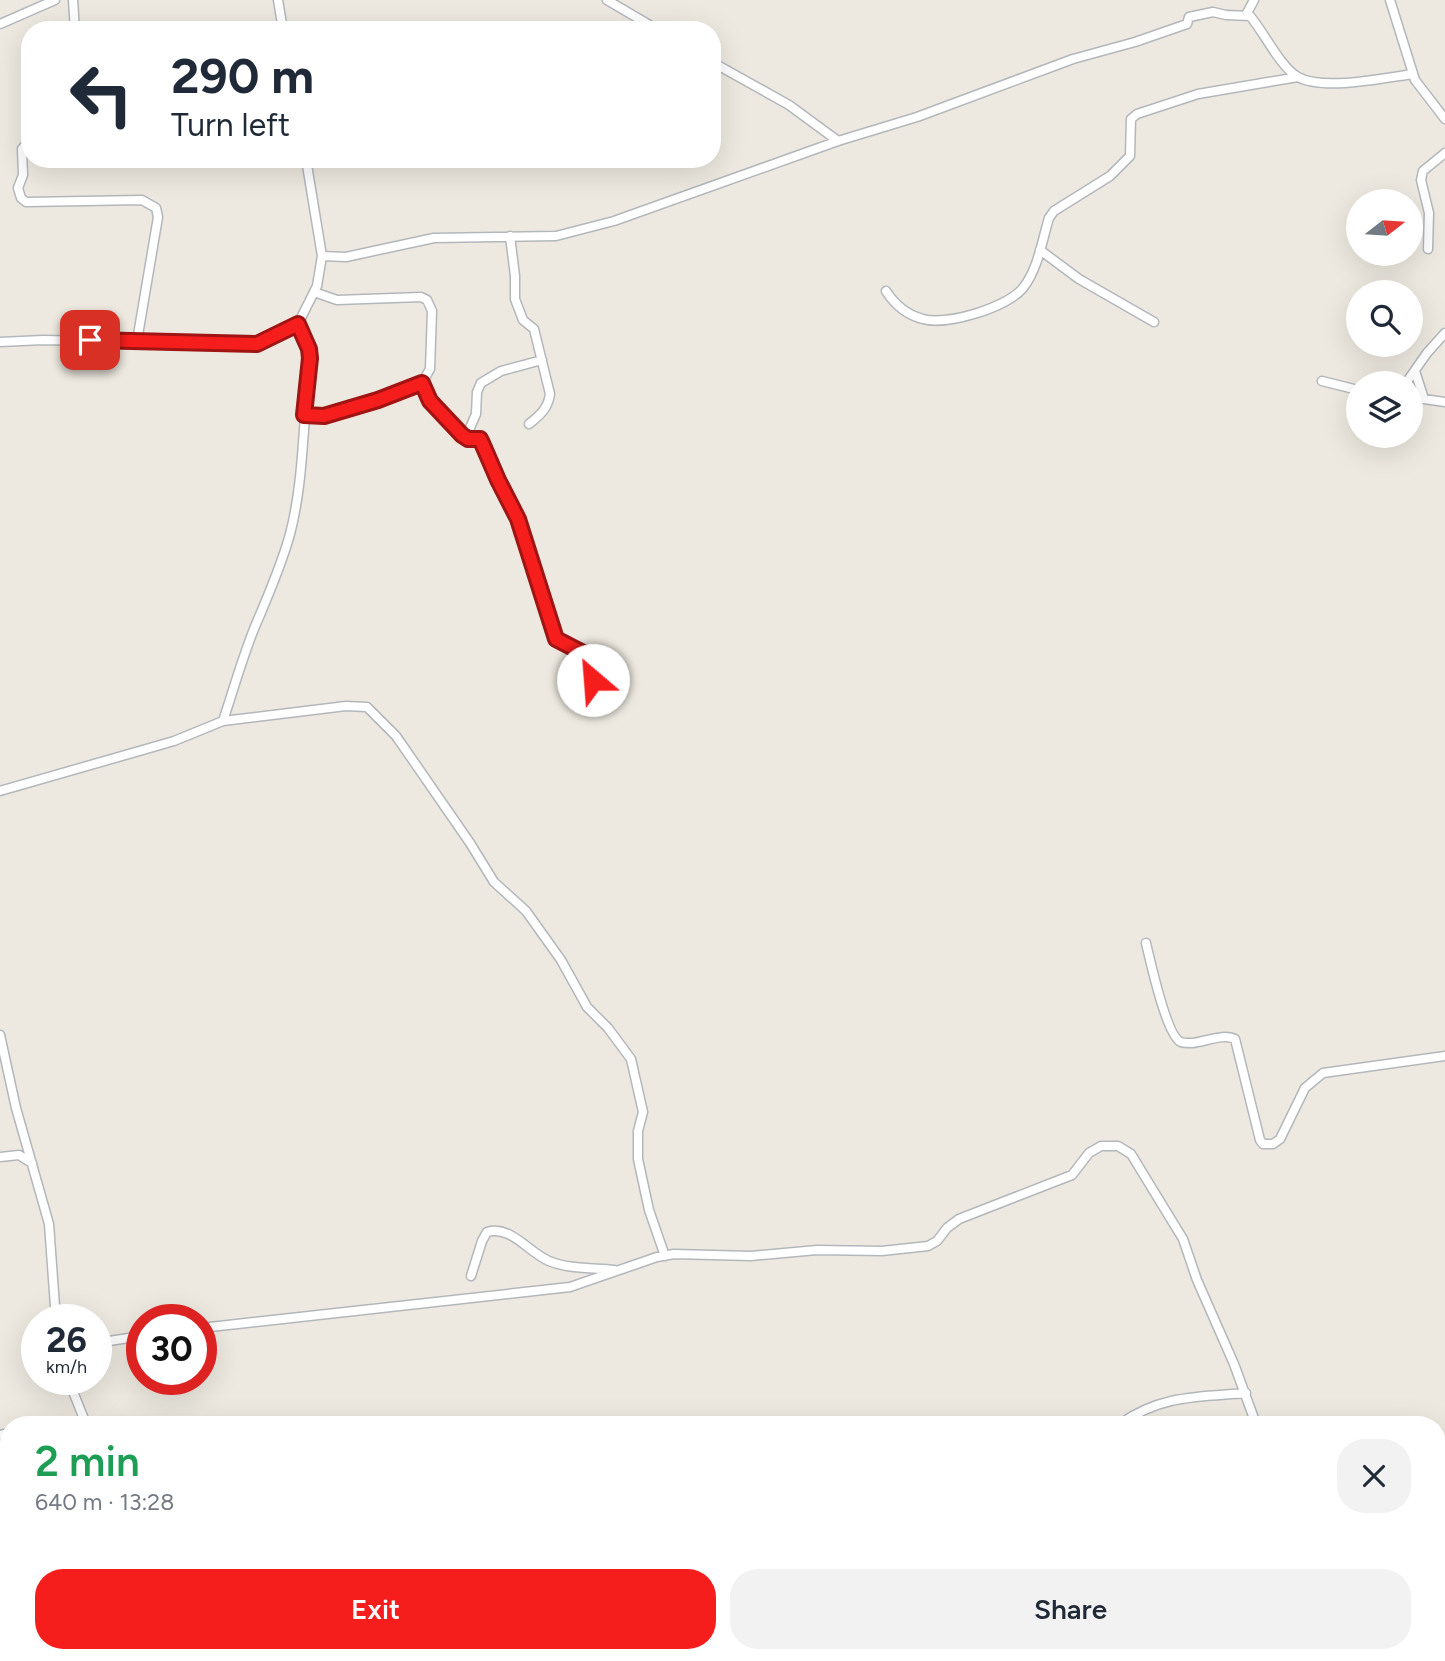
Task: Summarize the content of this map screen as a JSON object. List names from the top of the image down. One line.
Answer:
{"north":"right","page":{"turn":["290 m","Turn left"],"speed":"26 km/h","limit":"30","heading":["2 min","640 m · 13:28"],"buttons":["Exit","Share"]}}
